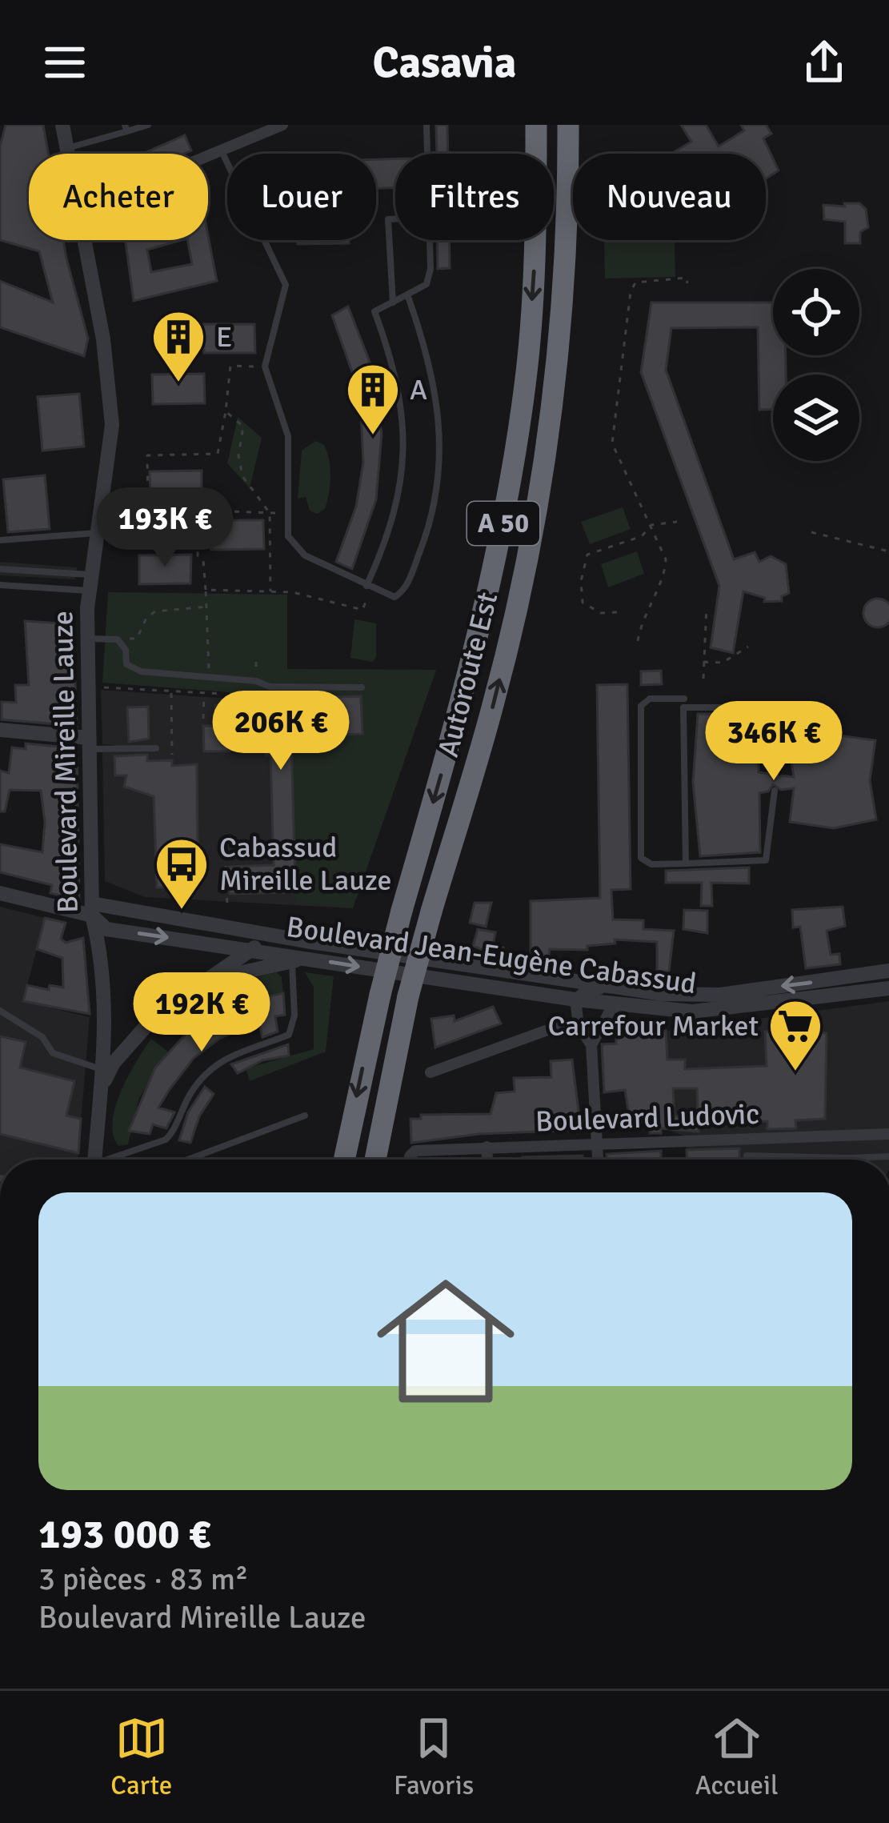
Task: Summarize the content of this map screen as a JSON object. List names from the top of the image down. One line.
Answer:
{"streets":{"highway":["A 50","Autoroute Est"],"street":["Boulevard Mireille Lauze","Boulevard Jean-Eugène Cabassud","Boulevard Ludovic"]},"crossings":[["Boulevard Mireille Lauze","Boulevard Jean-Eugène Cabassud"]],"places":{"building":["E","A"],"bus stop":["Cabassud Mireille Lauze"],"supermarket":["Carrefour Market"]},"page":{"header":"Casavia","chip":["Acheter","Louer","Filtres","Nouveau"],"price":["193K €","206K €","346K €","192K €"],"list":[{"name":"193 000 €","note":"3 pièces · 83 m² · Boulevard Mireille Lauze"}],"tabs":["Carte","Favoris","Accueil"]}}
